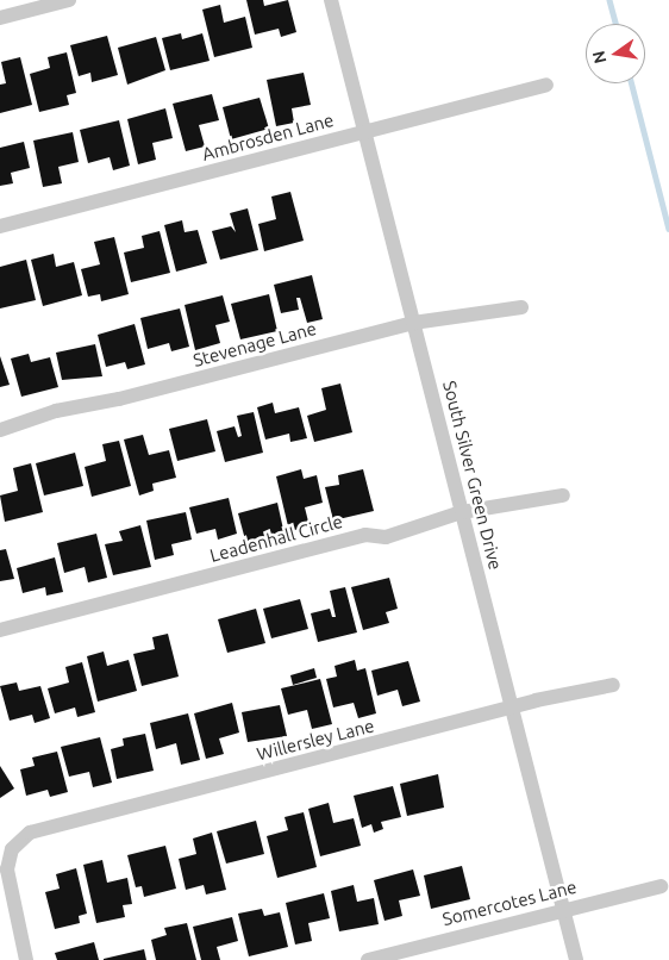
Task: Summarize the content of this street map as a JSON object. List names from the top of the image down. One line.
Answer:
{"streets":{"street":["Ambrosden Lane","Stevenage Lane","South Silver Green Drive","Leadenhall Circle","Willersley Lane","Somercotes Lane"]},"crossings":[["Ambrosden Lane","South Silver Green Drive"],["Stevenage Lane","South Silver Green Drive"],["South Silver Green Drive","Leadenhall Circle"],["South Silver Green Drive","Willersley Lane"],["South Silver Green Drive","Somercotes Lane"]],"north":"left"}
